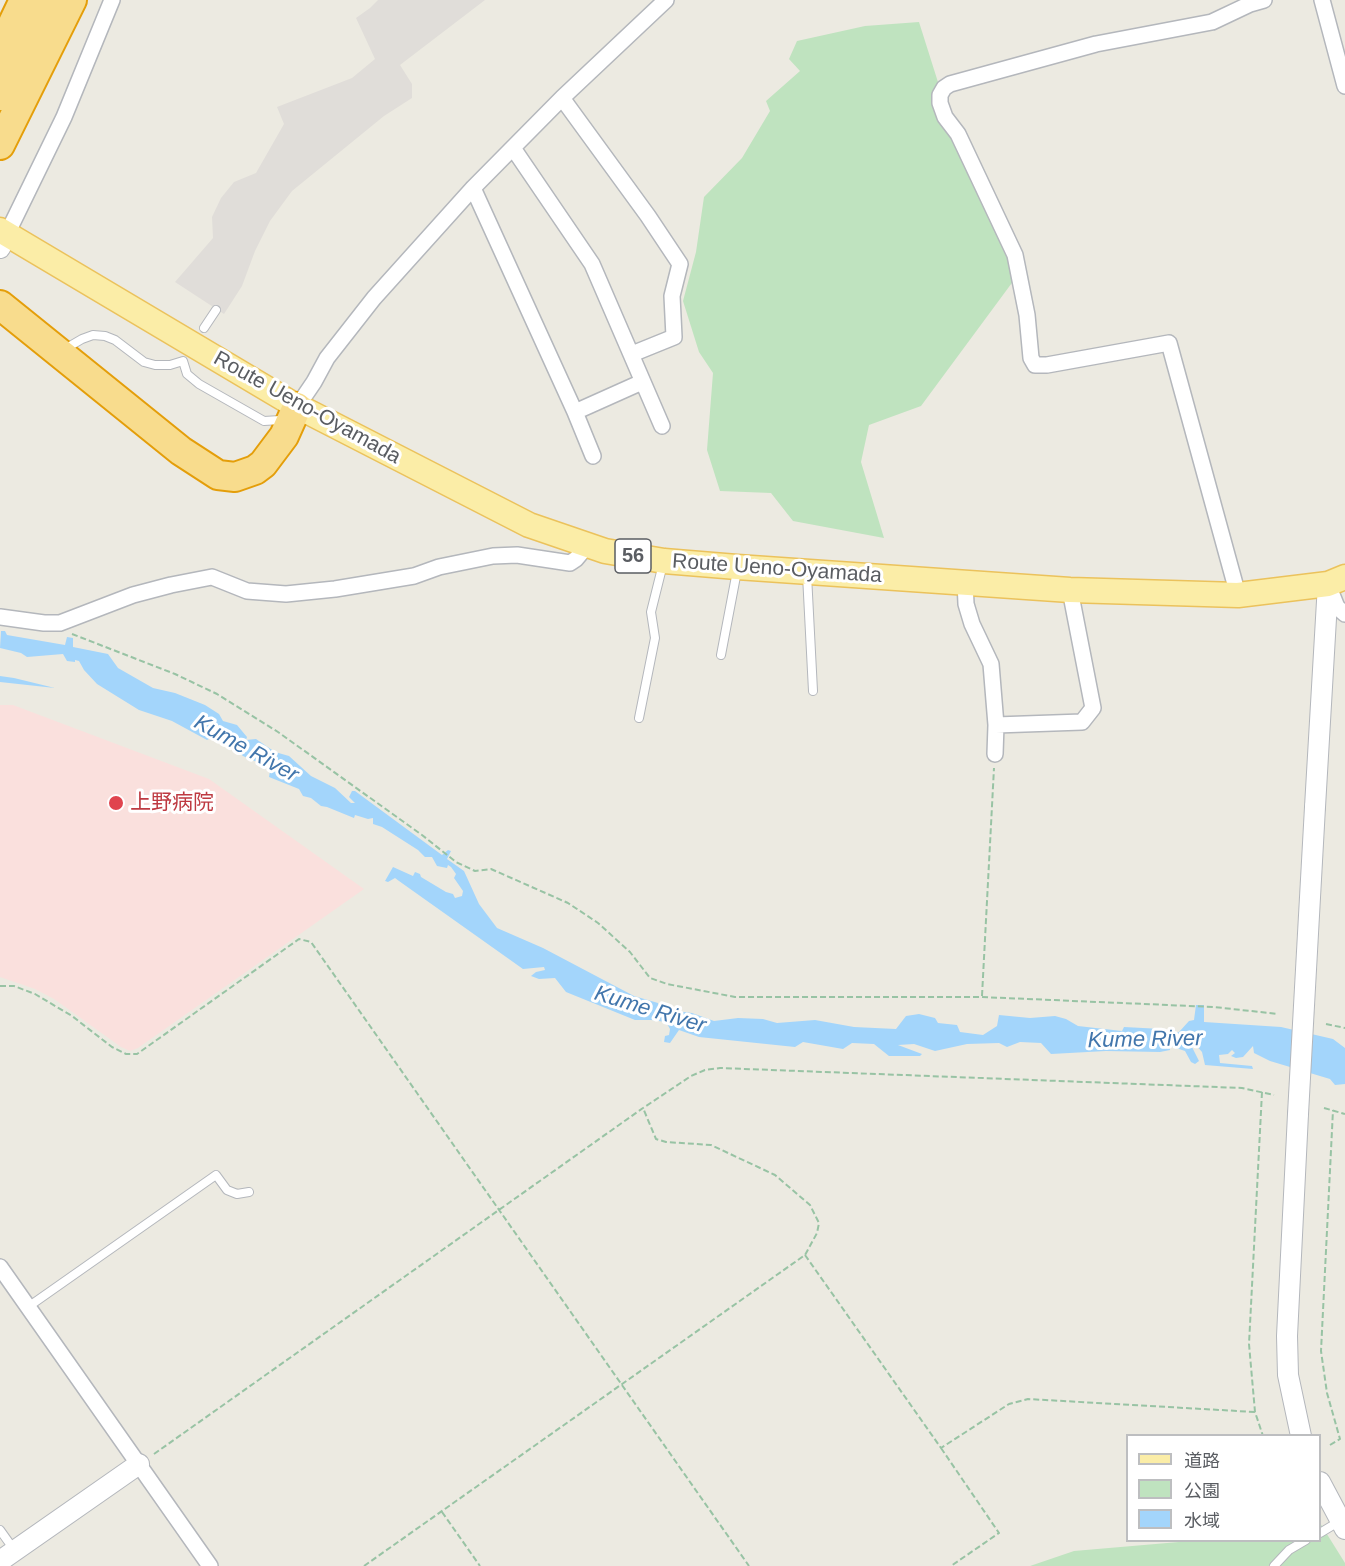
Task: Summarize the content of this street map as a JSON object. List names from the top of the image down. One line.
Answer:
{"streets":{"main road":["Route Ueno-Oyamada","56"]},"water":["Kume River"],"places":["上野病院"],"legend":["道路","公園","水域"]}
